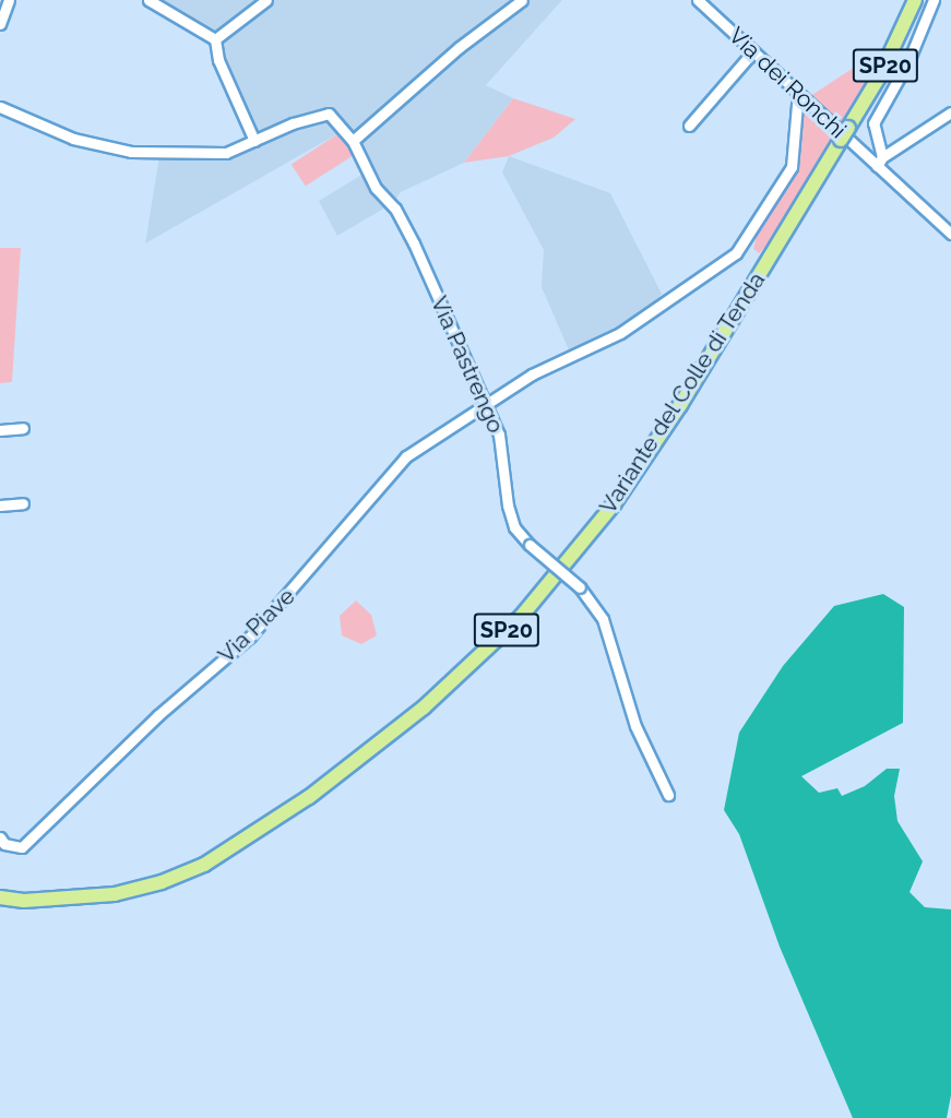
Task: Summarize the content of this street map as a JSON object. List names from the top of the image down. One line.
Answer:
{"streets":{"main road":["SP20","Variante del Colle di Tenda"],"street":["Via dei Ronchi","Via Pastrengo","Via Piave"]},"crossings":[["Via dei Ronchi","Via Piave"],["Via Pastrengo","Via Piave"]]}
